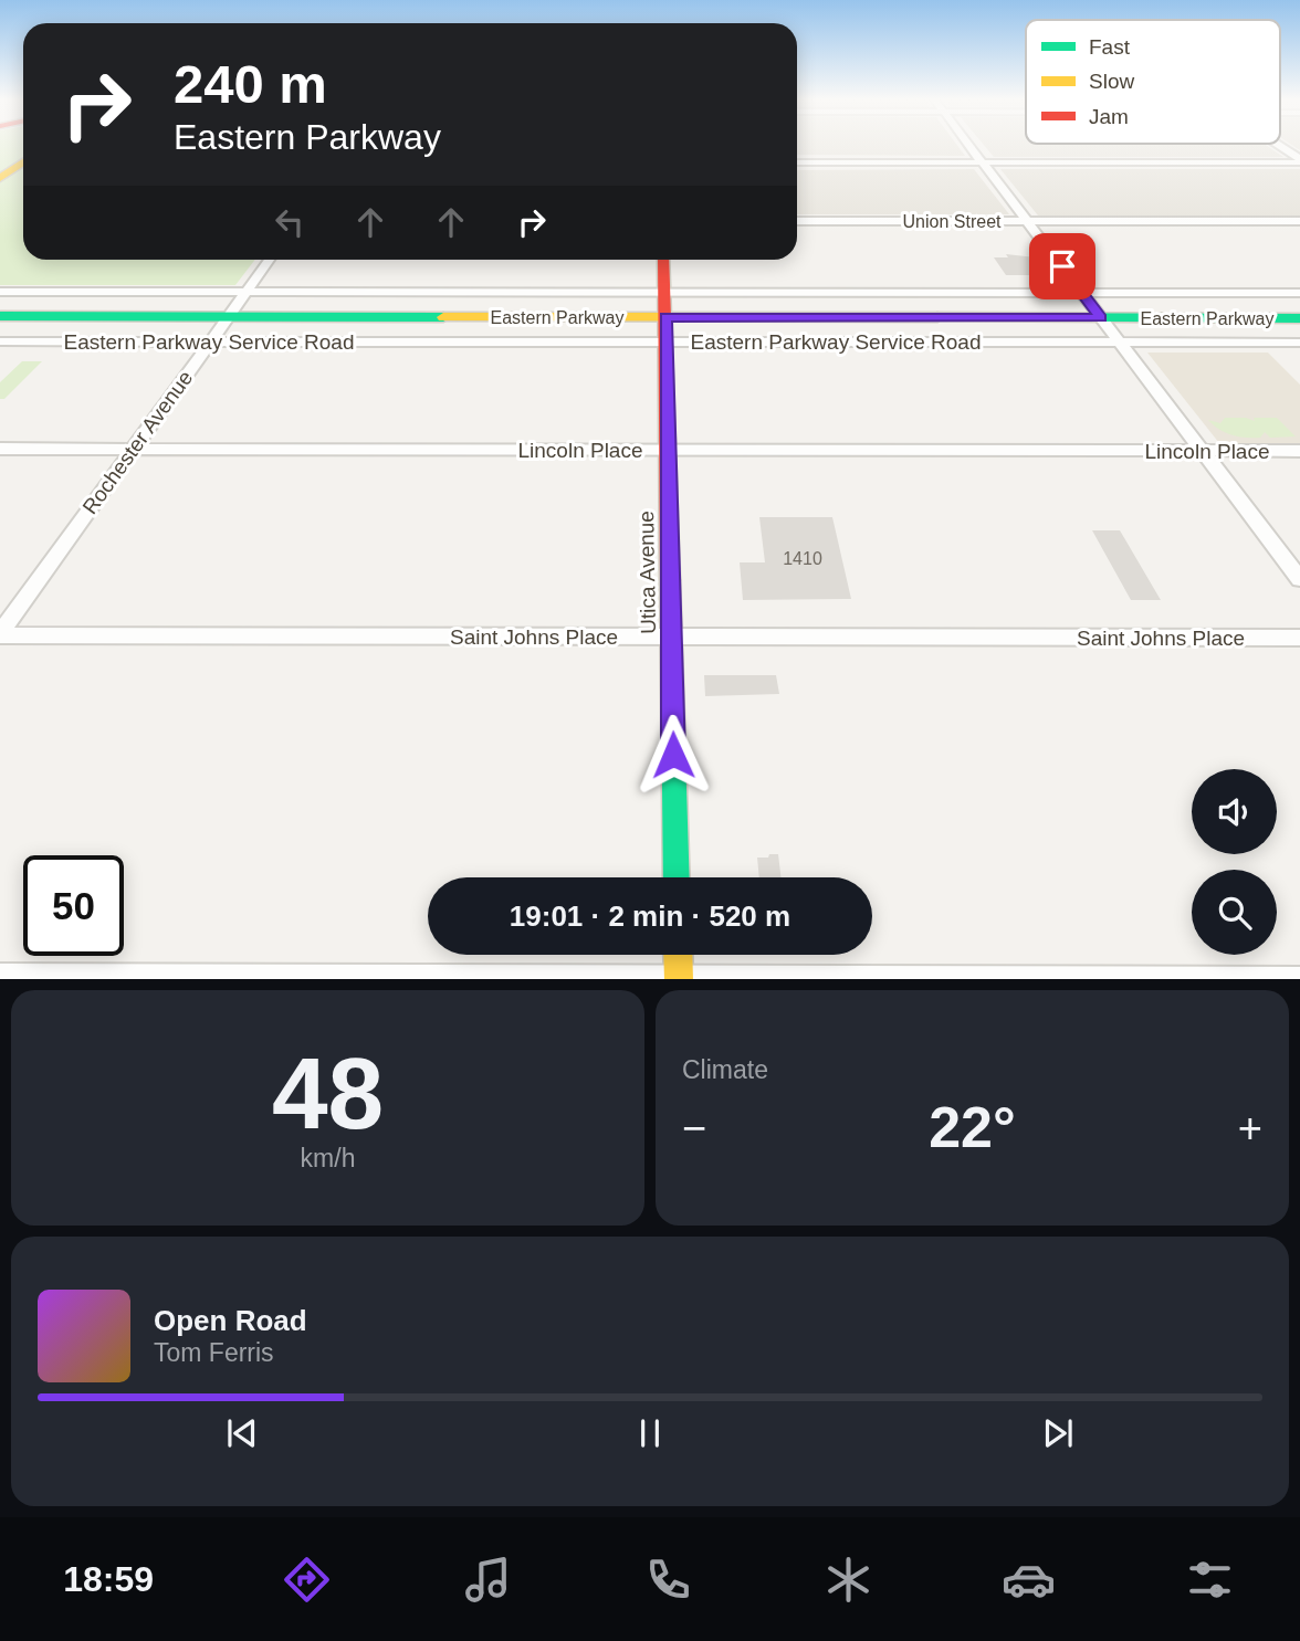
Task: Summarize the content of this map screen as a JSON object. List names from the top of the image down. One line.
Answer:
{"streets":{"main road":["Eastern Parkway","Utica Avenue"],"street":["Union Street","Eastern Parkway Service Road","Rochester Avenue","Lincoln Place","Saint Johns Place"]},"crossings":[["Eastern Parkway","Rochester Avenue"],["Eastern Parkway","Utica Avenue"],["Eastern Parkway Service Road","Rochester Avenue"],["Eastern Parkway Service Road","Utica Avenue"],["Rochester Avenue","Lincoln Place"],["Rochester Avenue","Saint Johns Place"],["Lincoln Place","Utica Avenue"],["Utica Avenue","Saint Johns Place"]],"house_numbers":["1410"],"legend":["Fast","Slow","Jam"],"page":{"turn":["240 m","Eastern Parkway"],"limit":"50","trip":"19:01 · 2 min · 520 m","tile":[["48","km/h"],"Climate"],"heat":["−","22°","+"],"song":["Open Road","Tom Ferris"],"tabs":"18:59"}}
